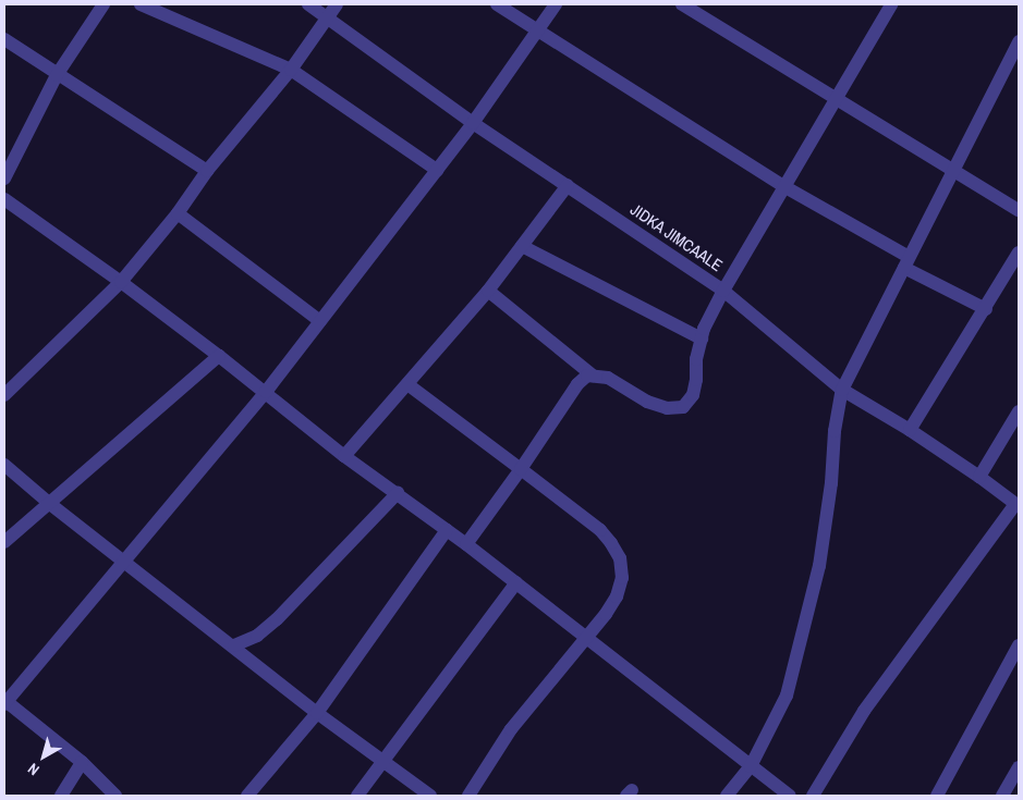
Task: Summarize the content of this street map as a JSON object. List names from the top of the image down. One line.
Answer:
{"streets":{"street":["JIDKA JIMCAALE"]},"north":"bottom left"}
